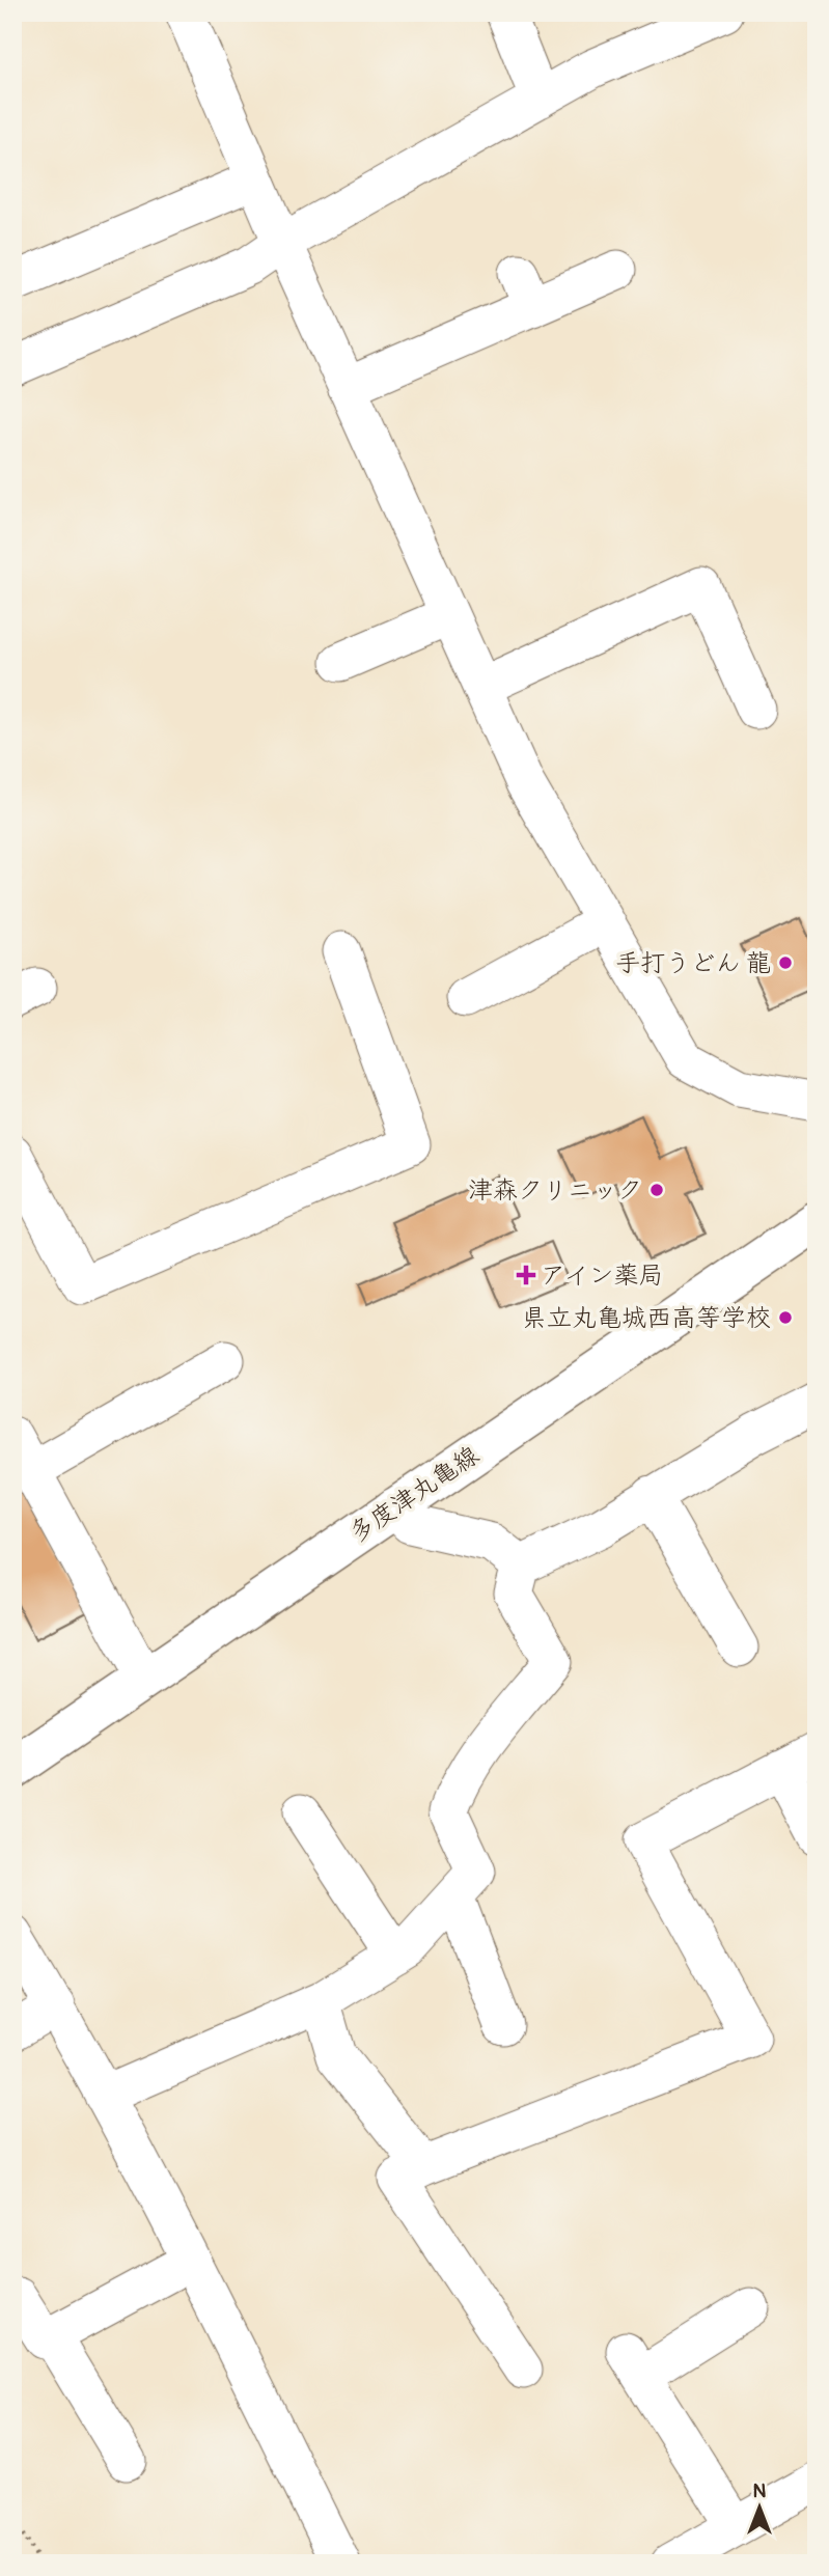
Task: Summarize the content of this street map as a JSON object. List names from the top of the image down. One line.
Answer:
{"streets":{"main road":["多度津丸亀線"]},"places":{"other":["手打うどん 龍","津森クリニック","県立丸亀城西高等学校"],"health":["アイン薬局"]},"north":"top"}
